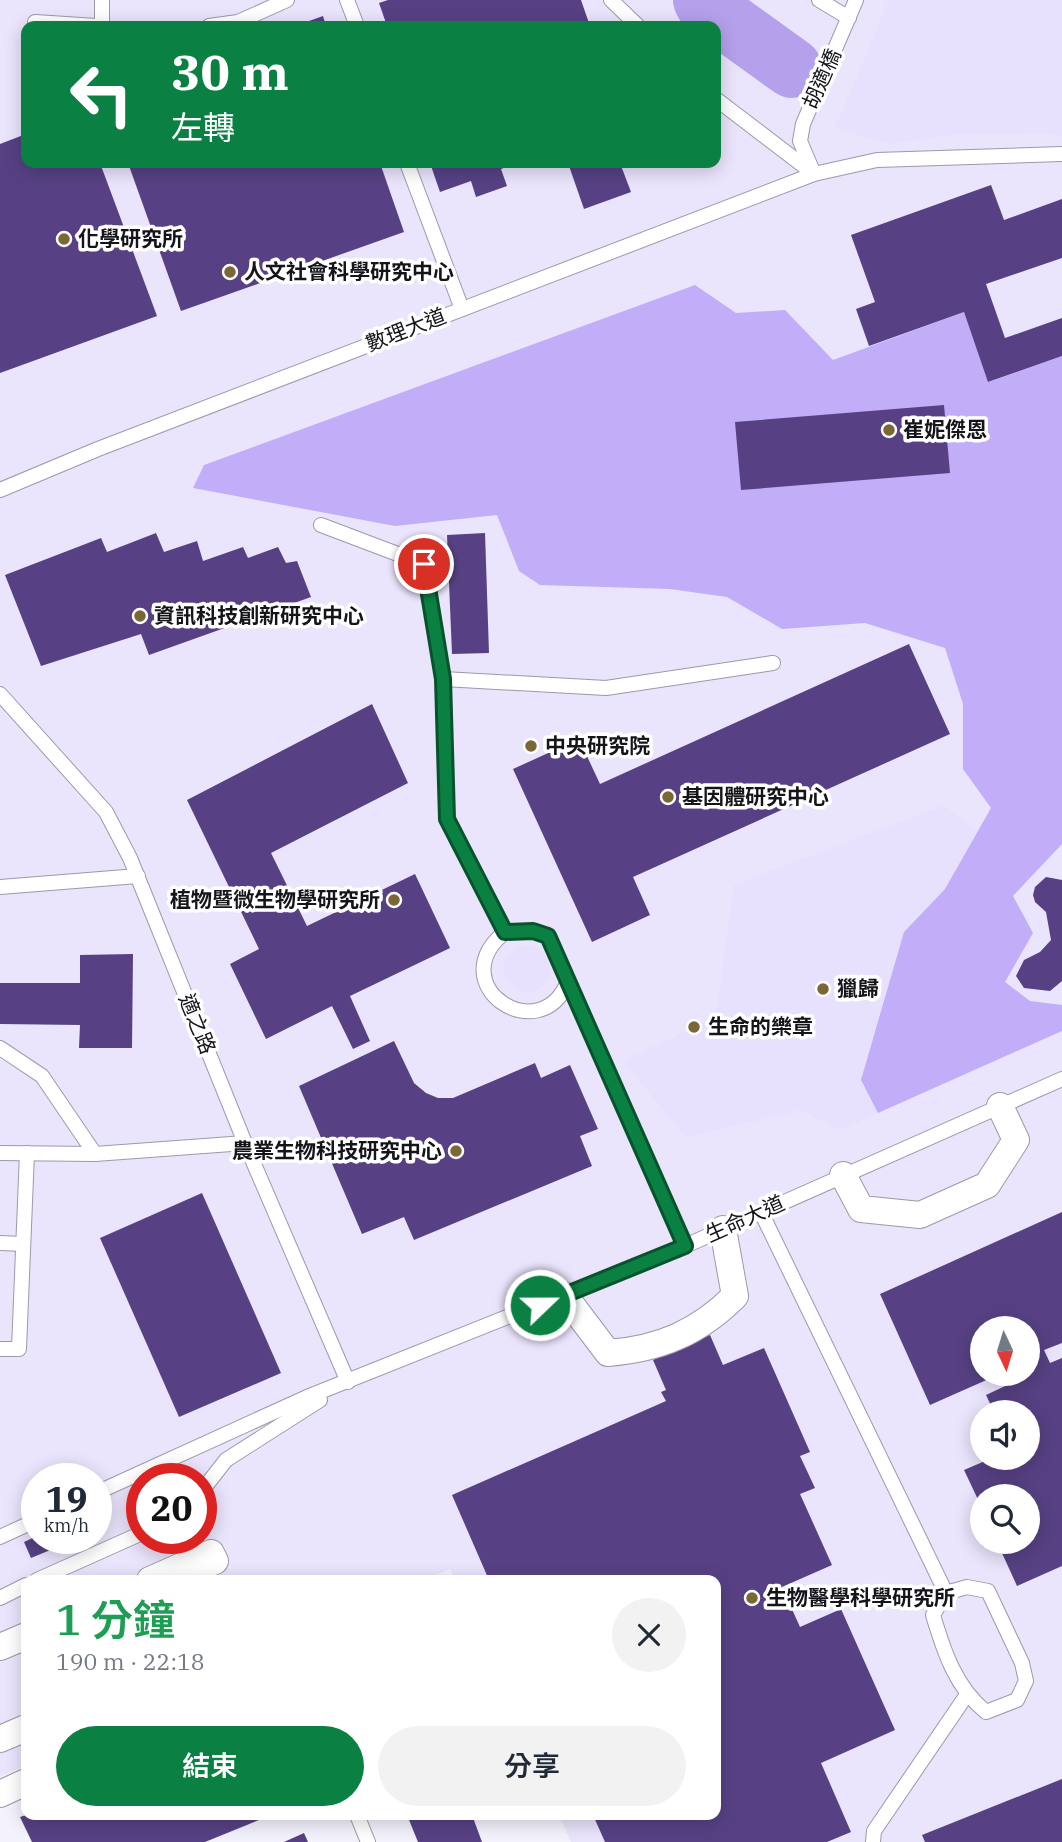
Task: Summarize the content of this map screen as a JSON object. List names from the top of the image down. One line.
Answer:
{"streets":{"lane":["胡適橋","數理大道","適之路","生命大道"]},"crossings":[["胡適橋","數理大道"],["適之路","生命大道"]],"places":["化學研究所","人文社會科學研究中心","崔妮傑恩","資訊科技創新研究中心","中央研究院","基因體研究中心","植物暨微生物學研究所","獵歸","生命的樂章","農業生物科技研究中心","生物醫學科學研究所"],"north":"bottom","page":{"turn":["30 m","左轉"],"speed":"19 km/h","limit":"20","heading":["1 分鐘","190 m · 22:18"],"buttons":["結束","分享"]}}
